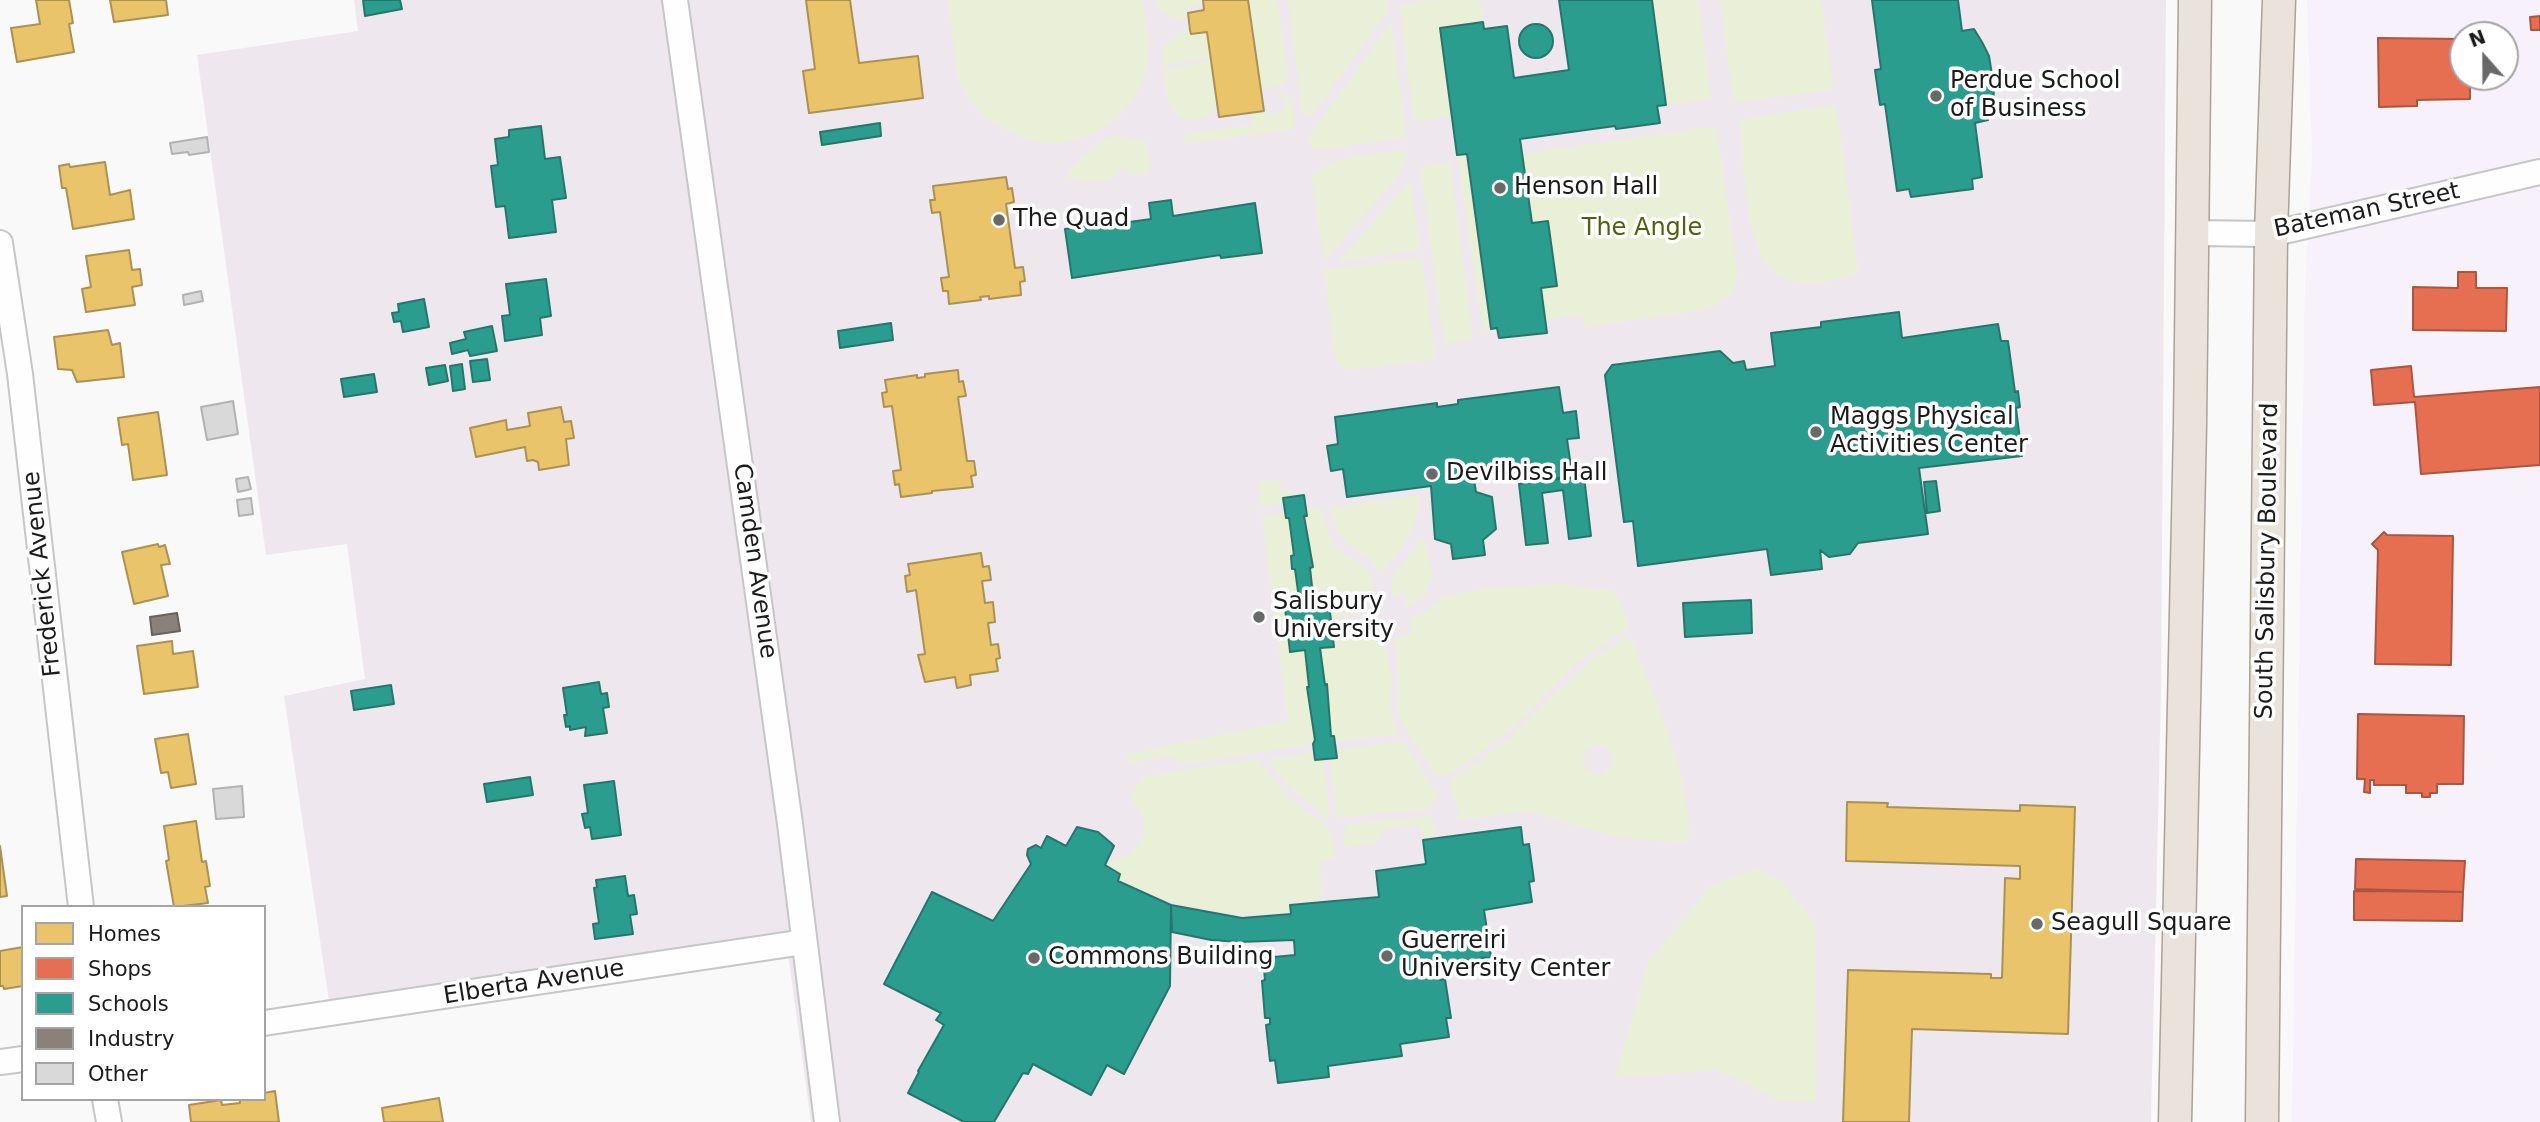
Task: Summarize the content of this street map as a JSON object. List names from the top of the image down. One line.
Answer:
{"streets":{"main road":["South Salisbury Boulevard"],"street":["Bateman Street","Camden Avenue","Frederick Avenue","Elberta Avenue"]},"crossings":[["Bateman Street","South Salisbury Boulevard"],["Camden Avenue","Elberta Avenue"]],"parks":["The Angle"],"places":["Perdue School of Business","Henson Hall","The Quad","Maggs Physical Activities Center","Devilbiss Hall","Salisbury University","Seagull Square","Guerreiri University Center","Commons Building"],"legend":["Homes","Shops","Schools","Industry","Other"],"north":"top"}
